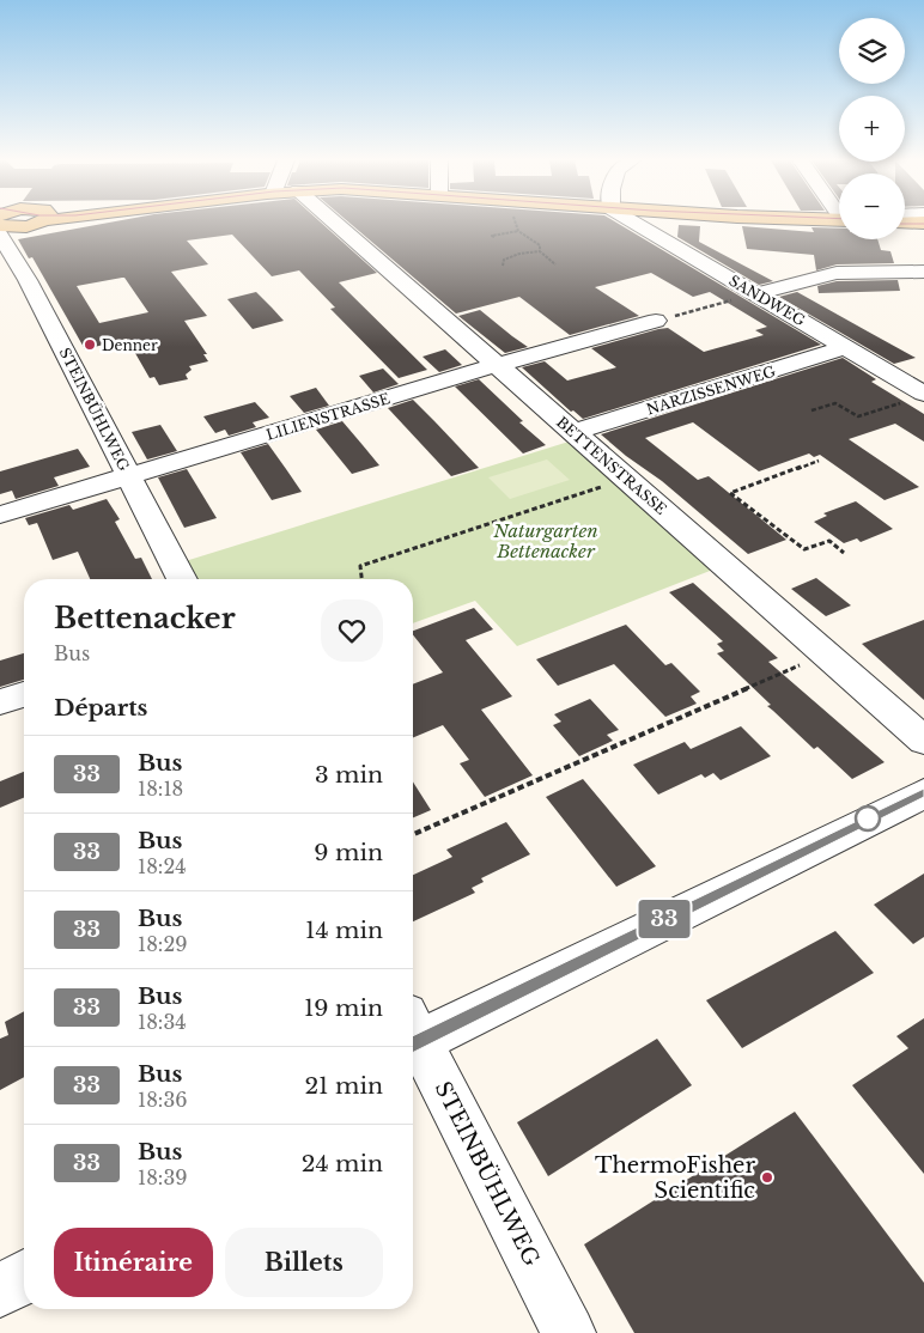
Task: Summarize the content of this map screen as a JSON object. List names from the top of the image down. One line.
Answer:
{"streets":{"street":["SANDWEG","NARZISSENWEG","STEINBÜHLWEG","LILIENSTRASSE","BETTENSTRASSE"]},"crossings":[["SANDWEG","NARZISSENWEG"],["NARZISSENWEG","BETTENSTRASSE"],["STEINBÜHLWEG","LILIENSTRASSE"],["LILIENSTRASSE","BETTENSTRASSE"]],"parks":["Naturgarten Bettenacker"],"places":["Denner","ThermoFisher Scientific"],"lines":["bus line 33"],"page":{"on_map":"33","map_buttons":["+","−"],"heading":[["Bettenacker","Bus"],"Départs"],"list":[{"mark":"33","name":"Bus","note":"18:18","value":"3 min"},{"mark":"33","name":"Bus","note":"18:24","value":"9 min"},{"mark":"33","name":"Bus","note":"18:29","value":"14 min"},{"mark":"33","name":"Bus","note":"18:34","value":"19 min"},{"mark":"33","name":"Bus","note":"18:36","value":"21 min"},{"mark":"33","name":"Bus","note":"18:39","value":"24 min"}],"buttons":["Itinéraire","Billets"]}}
